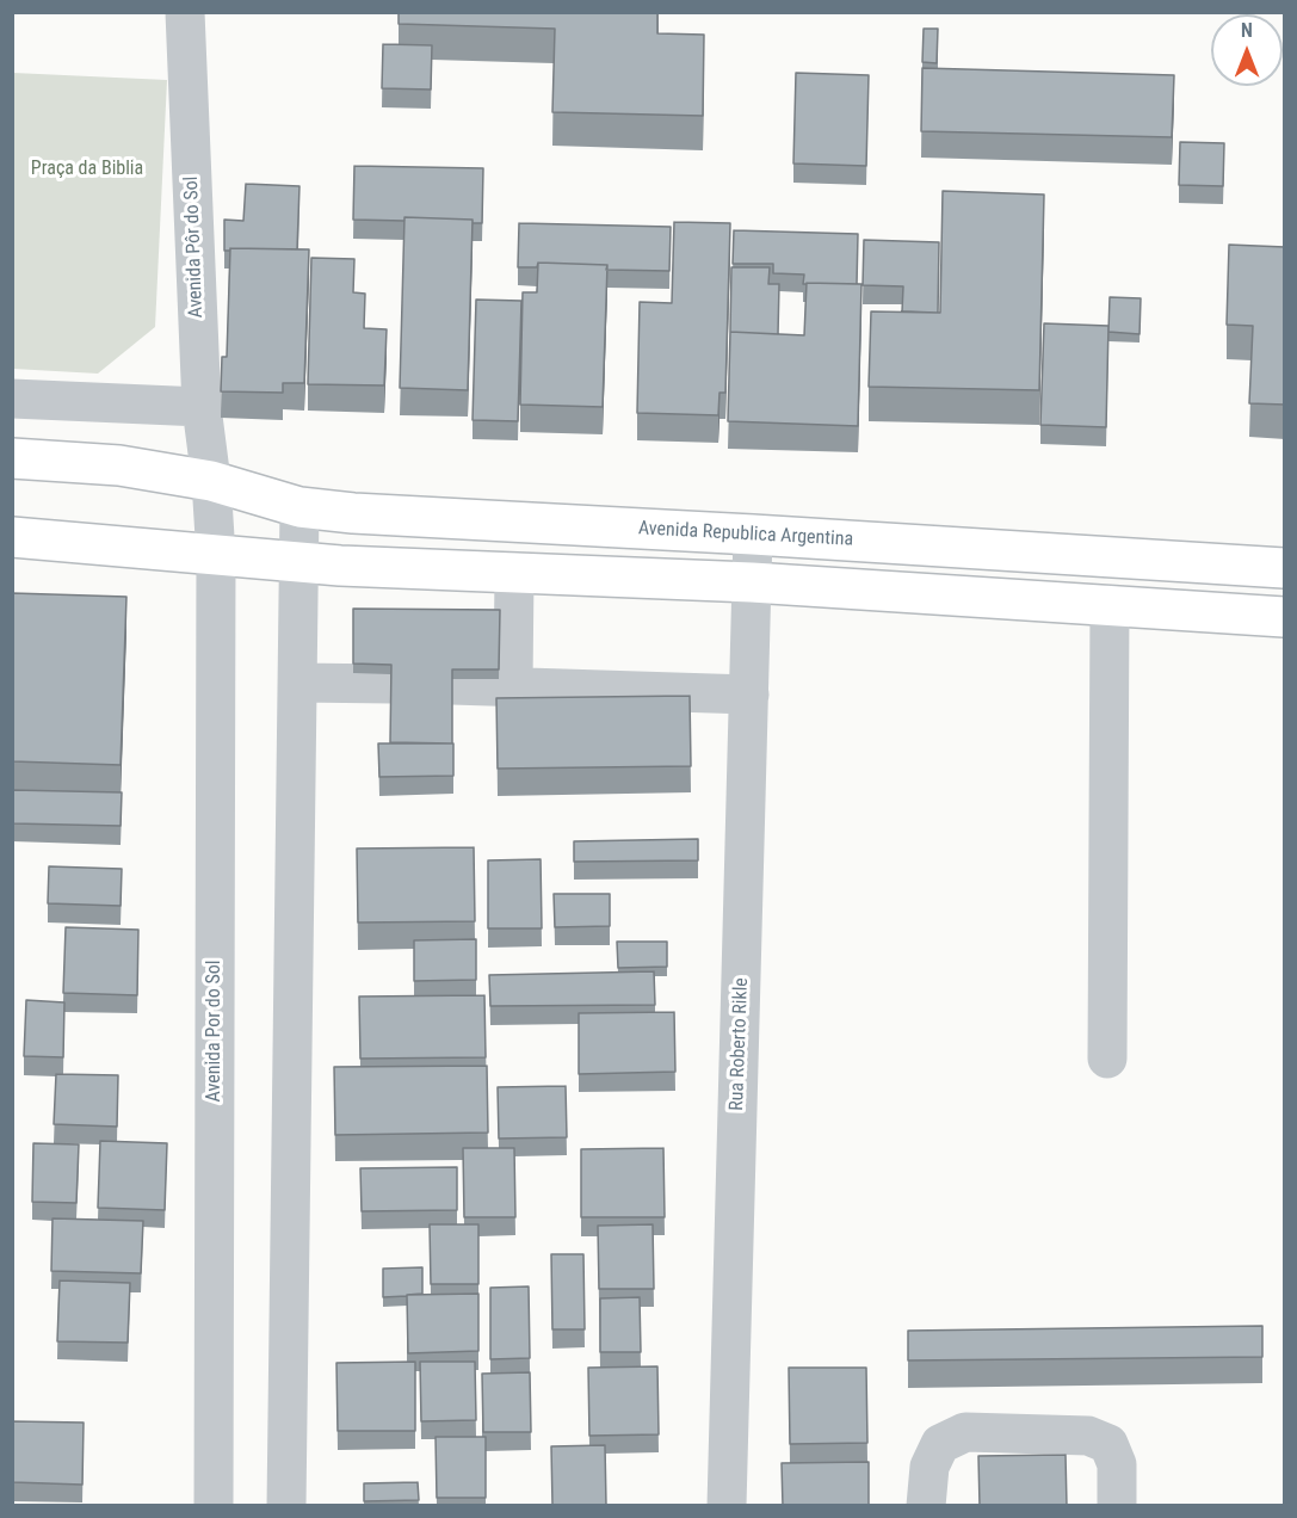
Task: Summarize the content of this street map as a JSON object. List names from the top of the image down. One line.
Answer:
{"streets":{"main road":["Avenida Republica Argentina"],"street":["Avenida Pôr do Sol","Avenida Por do Sol","Rua Roberto Rikle"]},"crossings":[["Avenida Pôr do Sol","Avenida Republica Argentina"],["Avenida Pôr do Sol","Avenida Por do Sol"],["Avenida Republica Argentina","Avenida Por do Sol"],["Avenida Republica Argentina","Rua Roberto Rikle"]],"parks":["Praça da Biblia"],"north":"top"}
